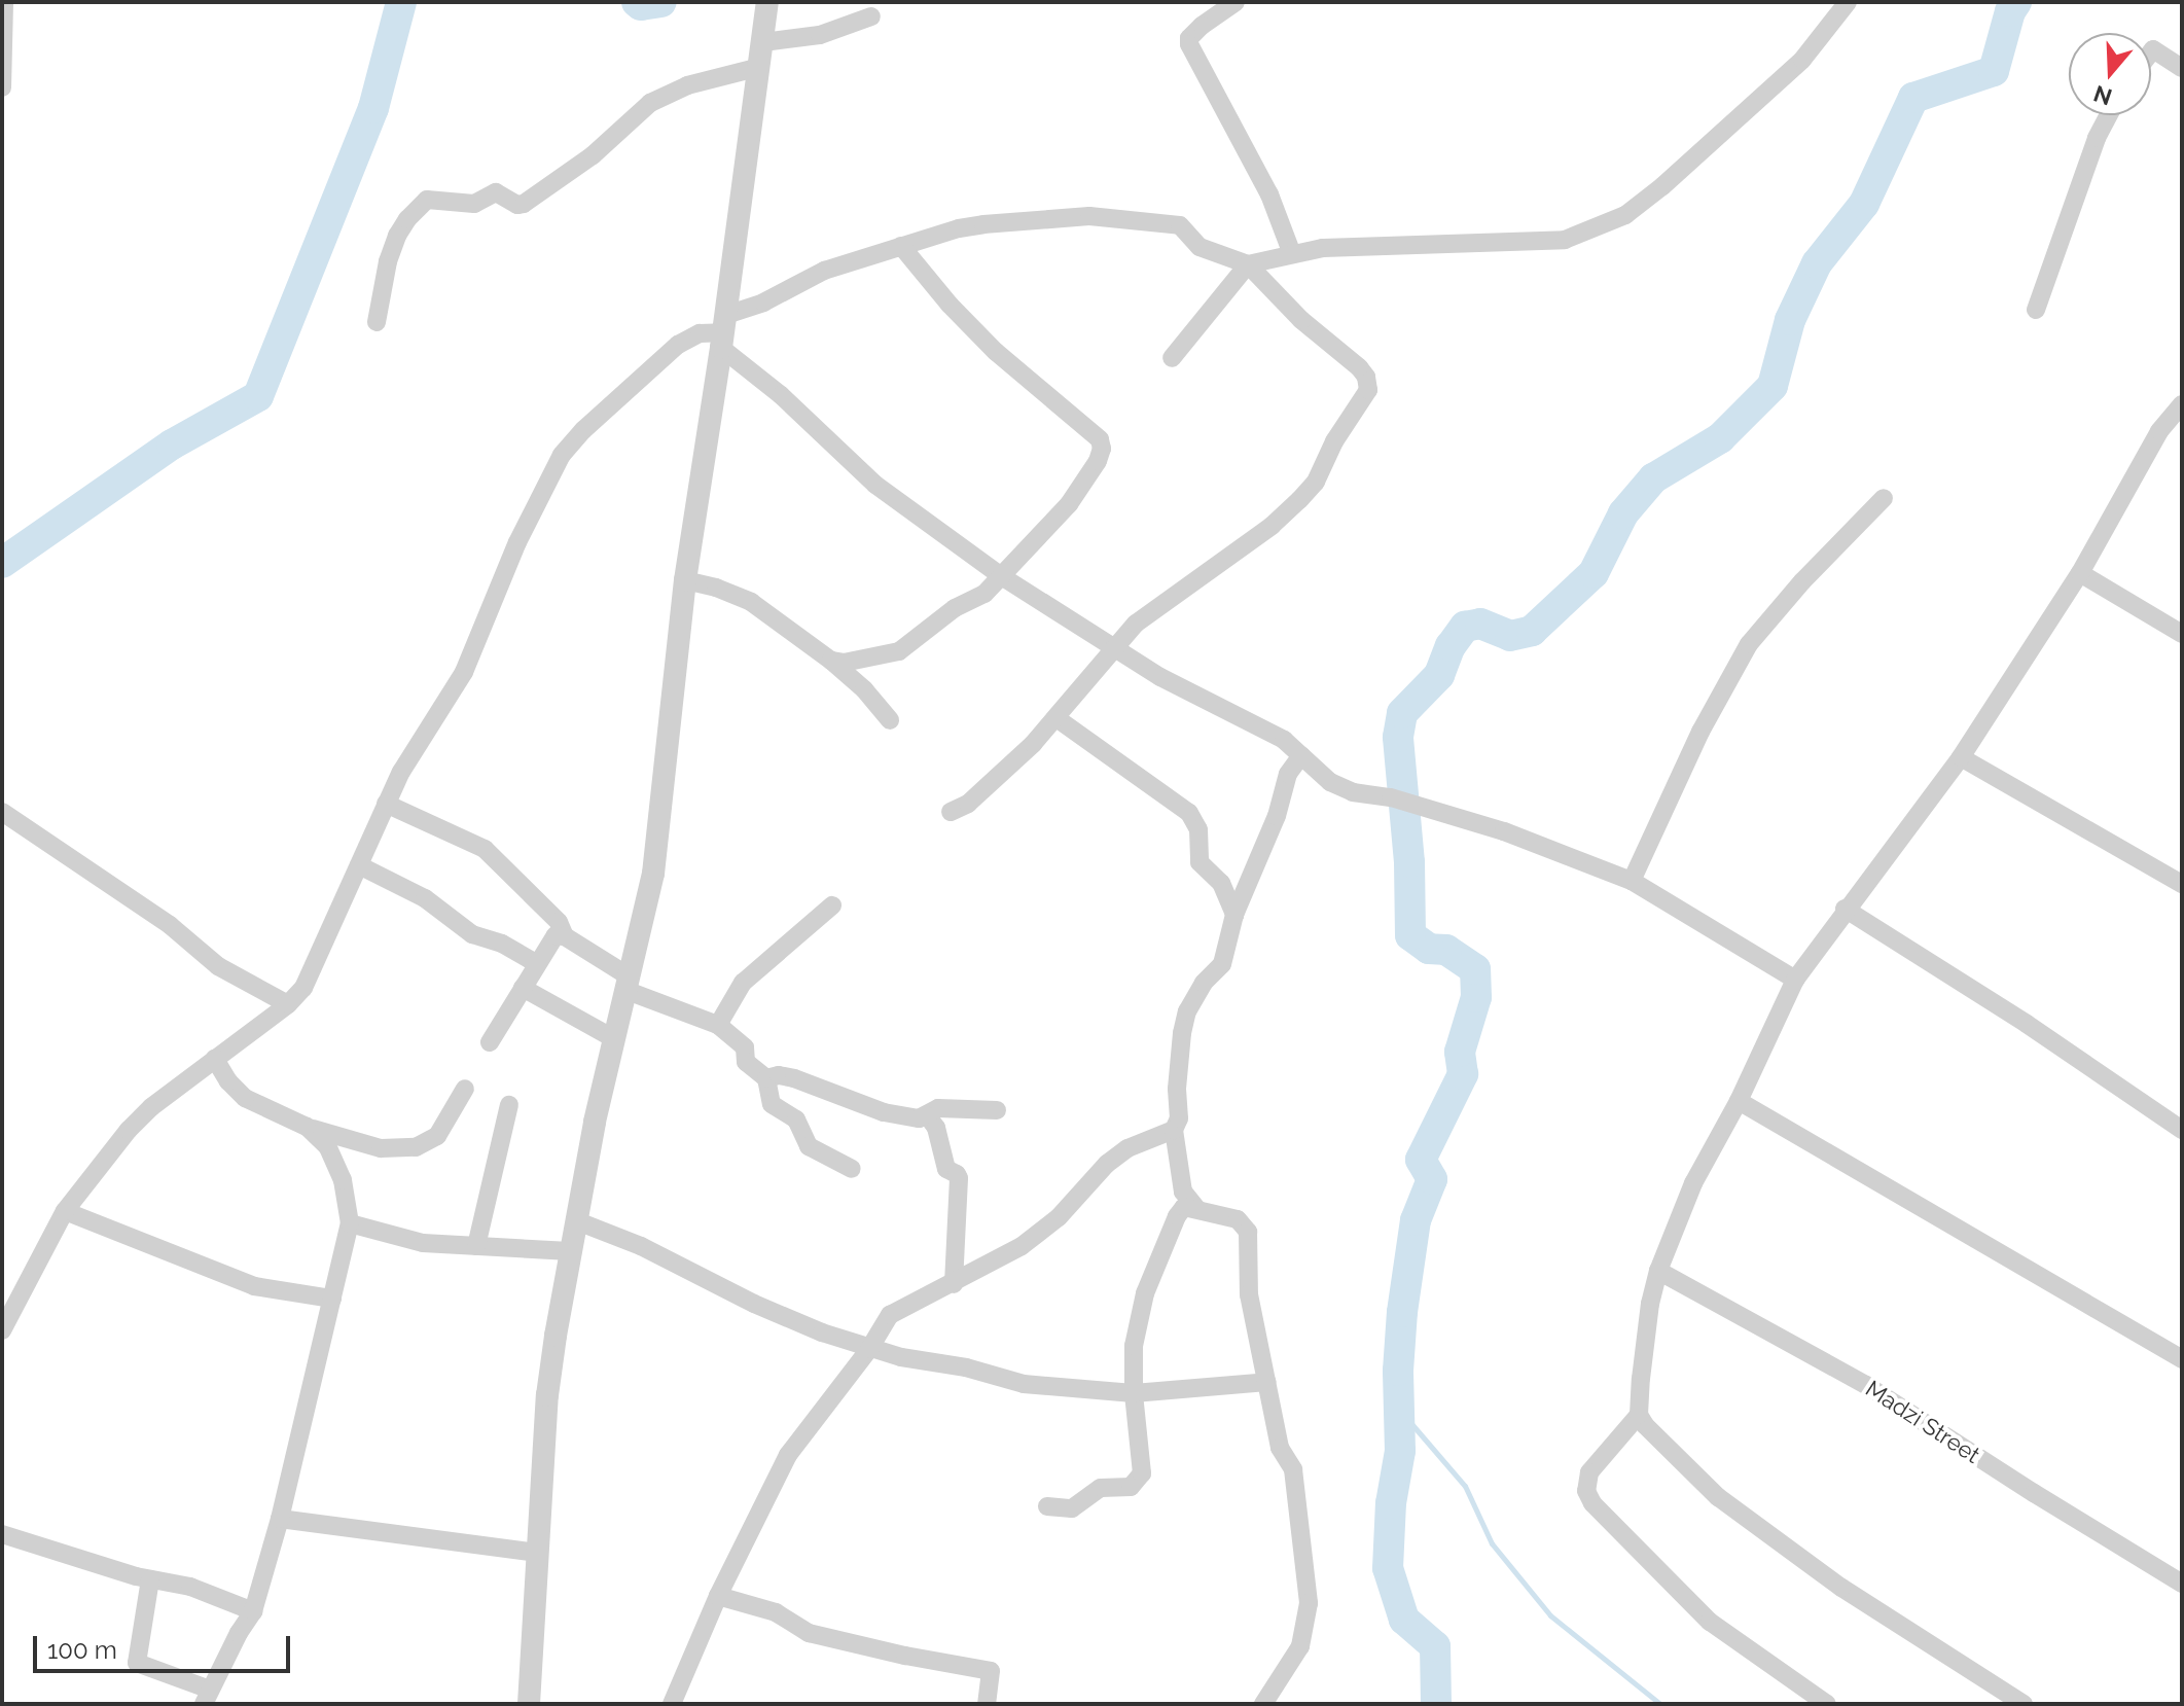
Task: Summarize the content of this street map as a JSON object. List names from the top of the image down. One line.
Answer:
{"streets":{"street":["Madzi Street"]},"scale_bar":"100 m","north":"bottom"}
